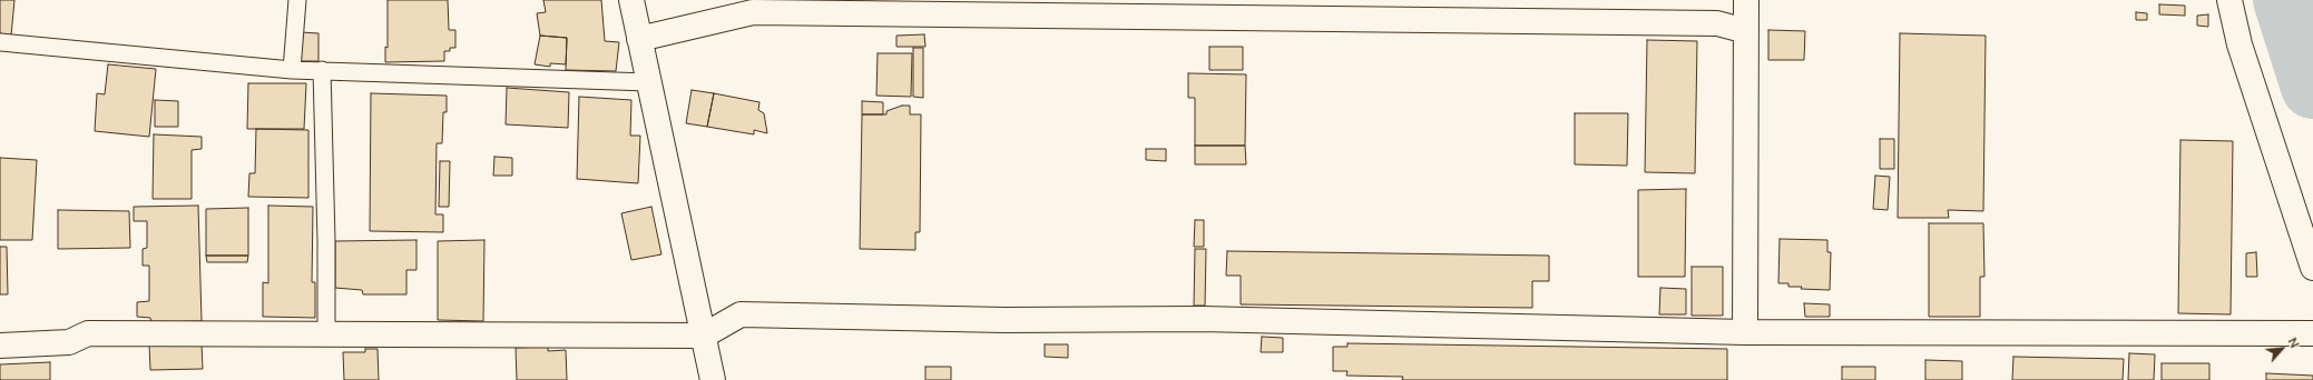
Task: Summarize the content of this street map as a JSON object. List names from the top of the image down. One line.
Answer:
{"north":"top right"}
